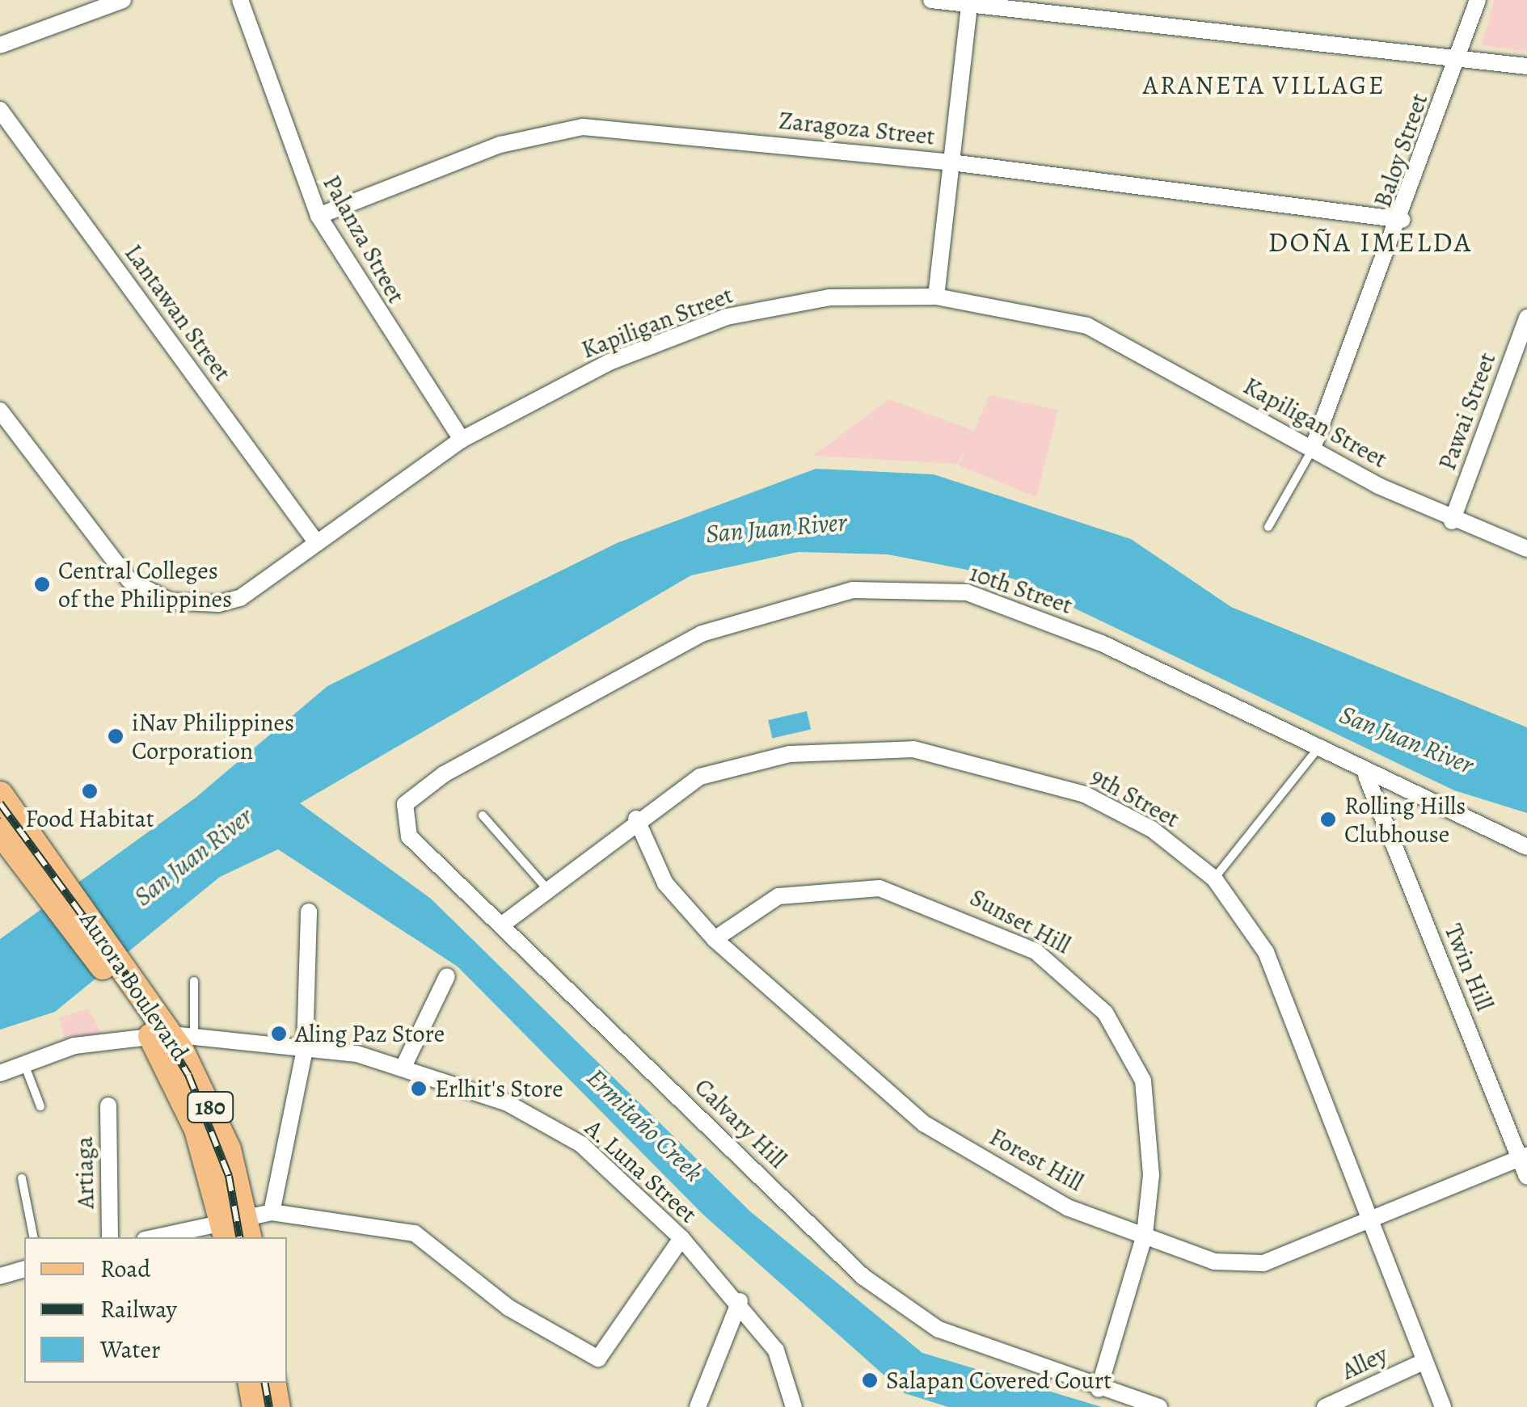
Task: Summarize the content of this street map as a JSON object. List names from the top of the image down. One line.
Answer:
{"streets":{"main road":["Aurora Boulevard","180"],"street":["Zaragoza Street","Baloy Street","Palanza Street","Lantawan Street","Kapiligan Street","Pawai Street","10th Street","9th Street","Sunset Hill","Twin Hill","Calvary Hill","Forest Hill","A. Luna Street","Artiaga","Alley"]},"crossings":[["Zaragoza Street","Baloy Street"],["Zaragoza Street","Palanza Street"],["Baloy Street","Kapiligan Street"],["Palanza Street","Kapiligan Street"],["Lantawan Street","Kapiligan Street"],["Kapiligan Street","Pawai Street"],["10th Street","Twin Hill"],["10th Street","Calvary Hill"],["9th Street","Calvary Hill"],["9th Street","Forest Hill"],["9th Street","Alley"],["Sunset Hill","Calvary Hill"],["Sunset Hill","Forest Hill"],["Twin Hill","Forest Hill"],["Aurora Boulevard","A. Luna Street"]],"districts":["ARANETA VILLAGE","DOÑA IMELDA"],"water":["San Juan River","Ermitaño Creek"],"places":["Central Colleges of the Philippines","iNav Philippines Corporation","Food Habitat","Rolling Hills Clubhouse","Aling Paz Store","Erlhit's Store","Salapan Covered Court"],"legend":["Road","Railway","Water"]}
